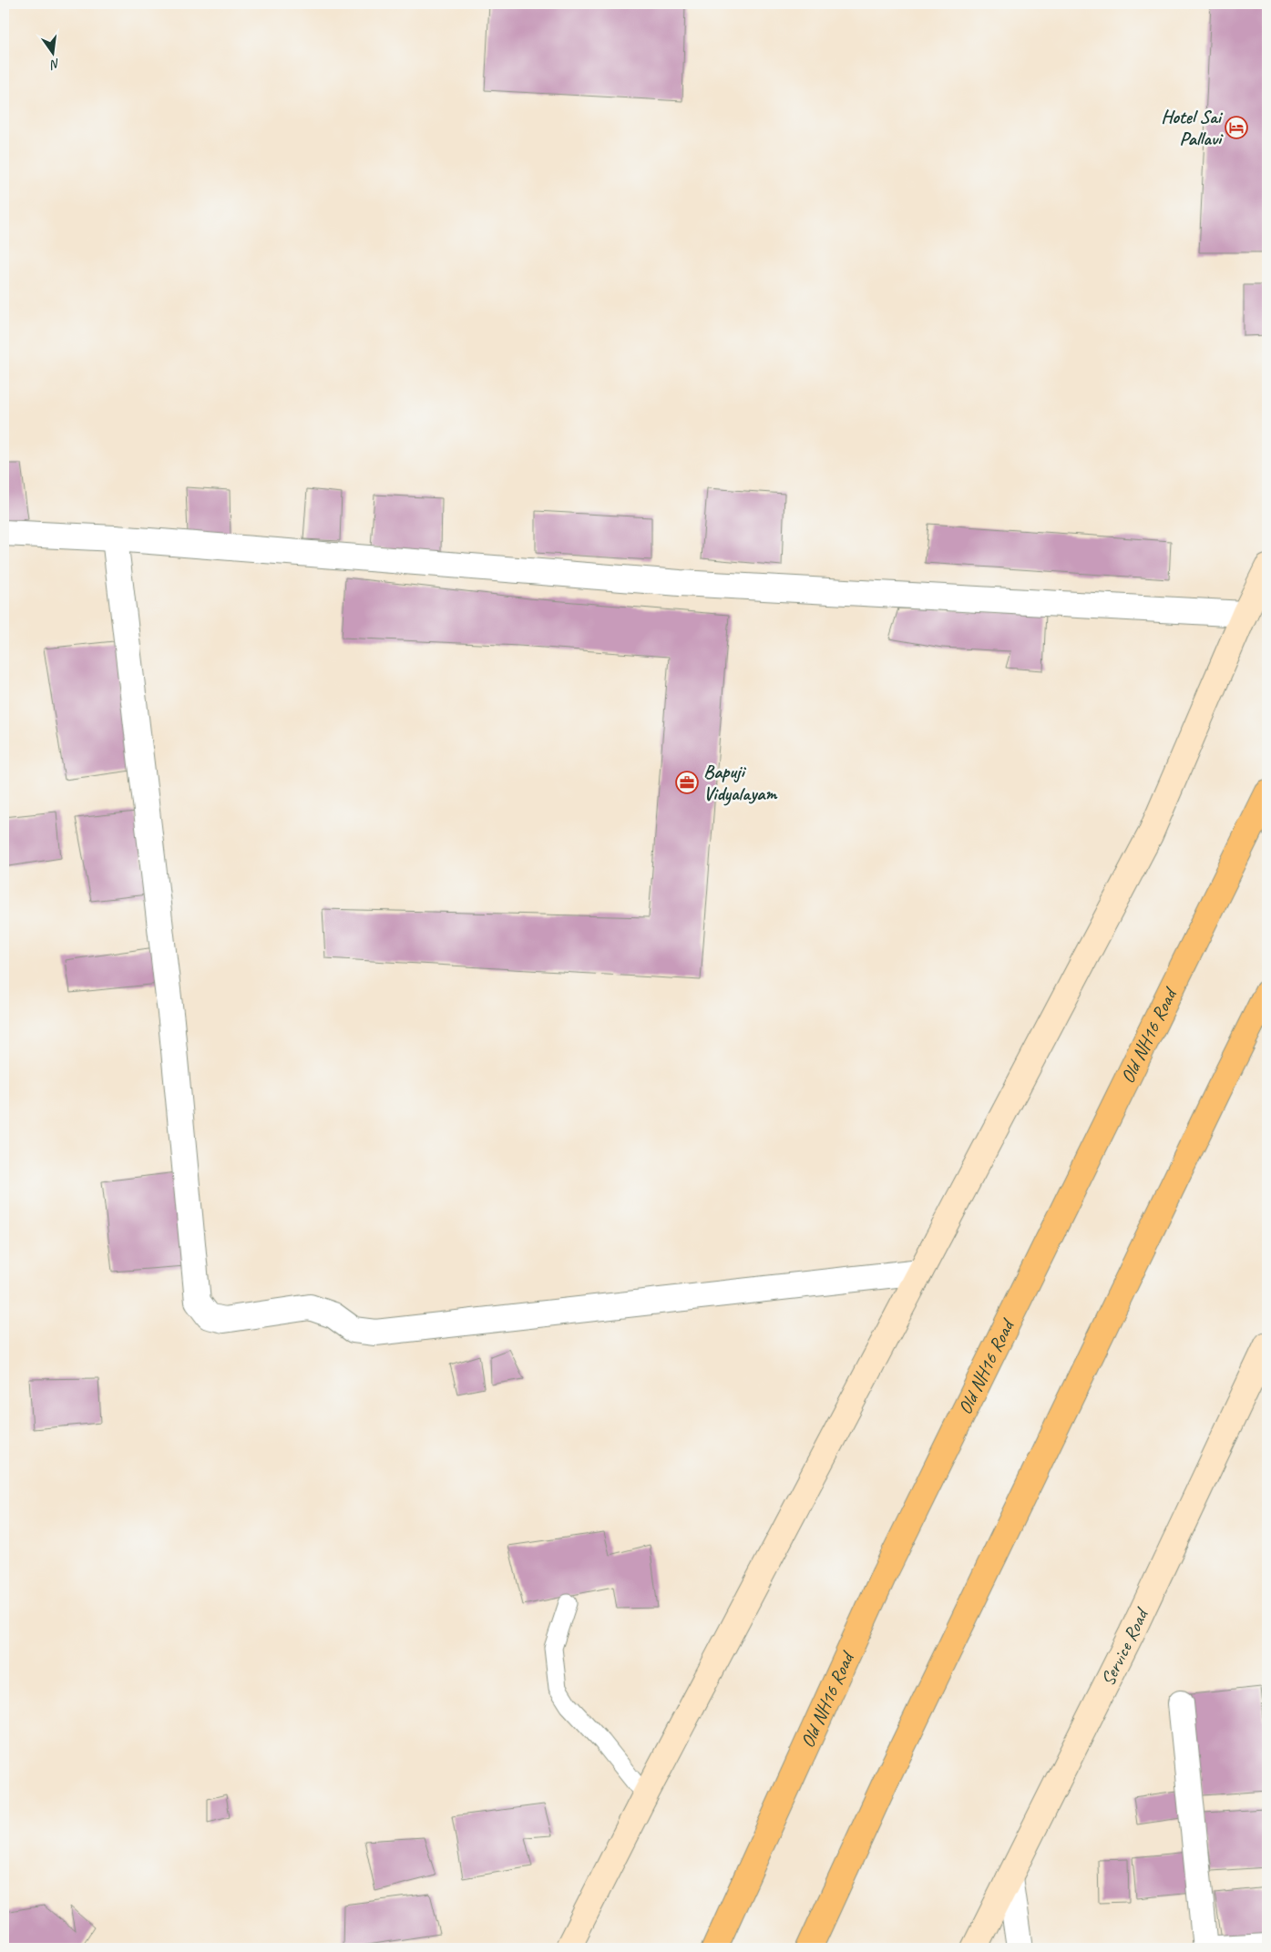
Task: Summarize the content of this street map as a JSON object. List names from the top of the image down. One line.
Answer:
{"streets":{"main road":["Old NH16 Road"],"street":["Service Road"]},"places":{"hotel":["Hotel Sai Pallavi"],"office":["Bapuji Vidyalayam"]},"north":"bottom"}
